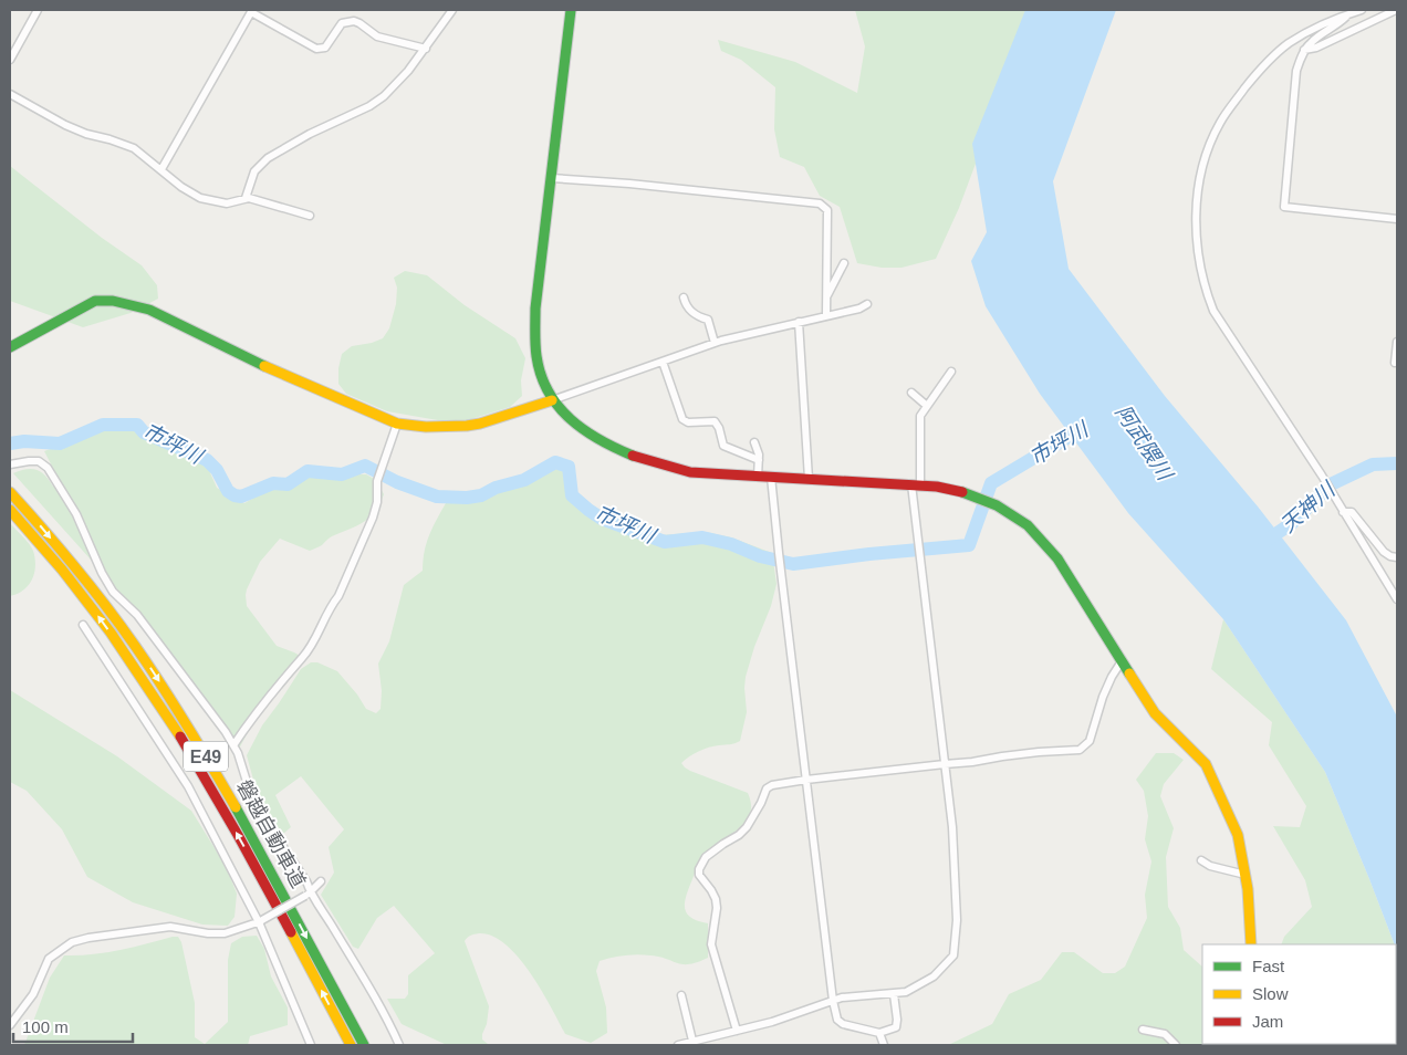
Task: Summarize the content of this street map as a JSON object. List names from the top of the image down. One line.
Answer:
{"streets":{"main road":["E49","磐越自動車道"]},"water":["阿武隈川","市坪川","天神川"],"legend":["Fast","Slow","Jam"],"scale_bar":"100 m"}
